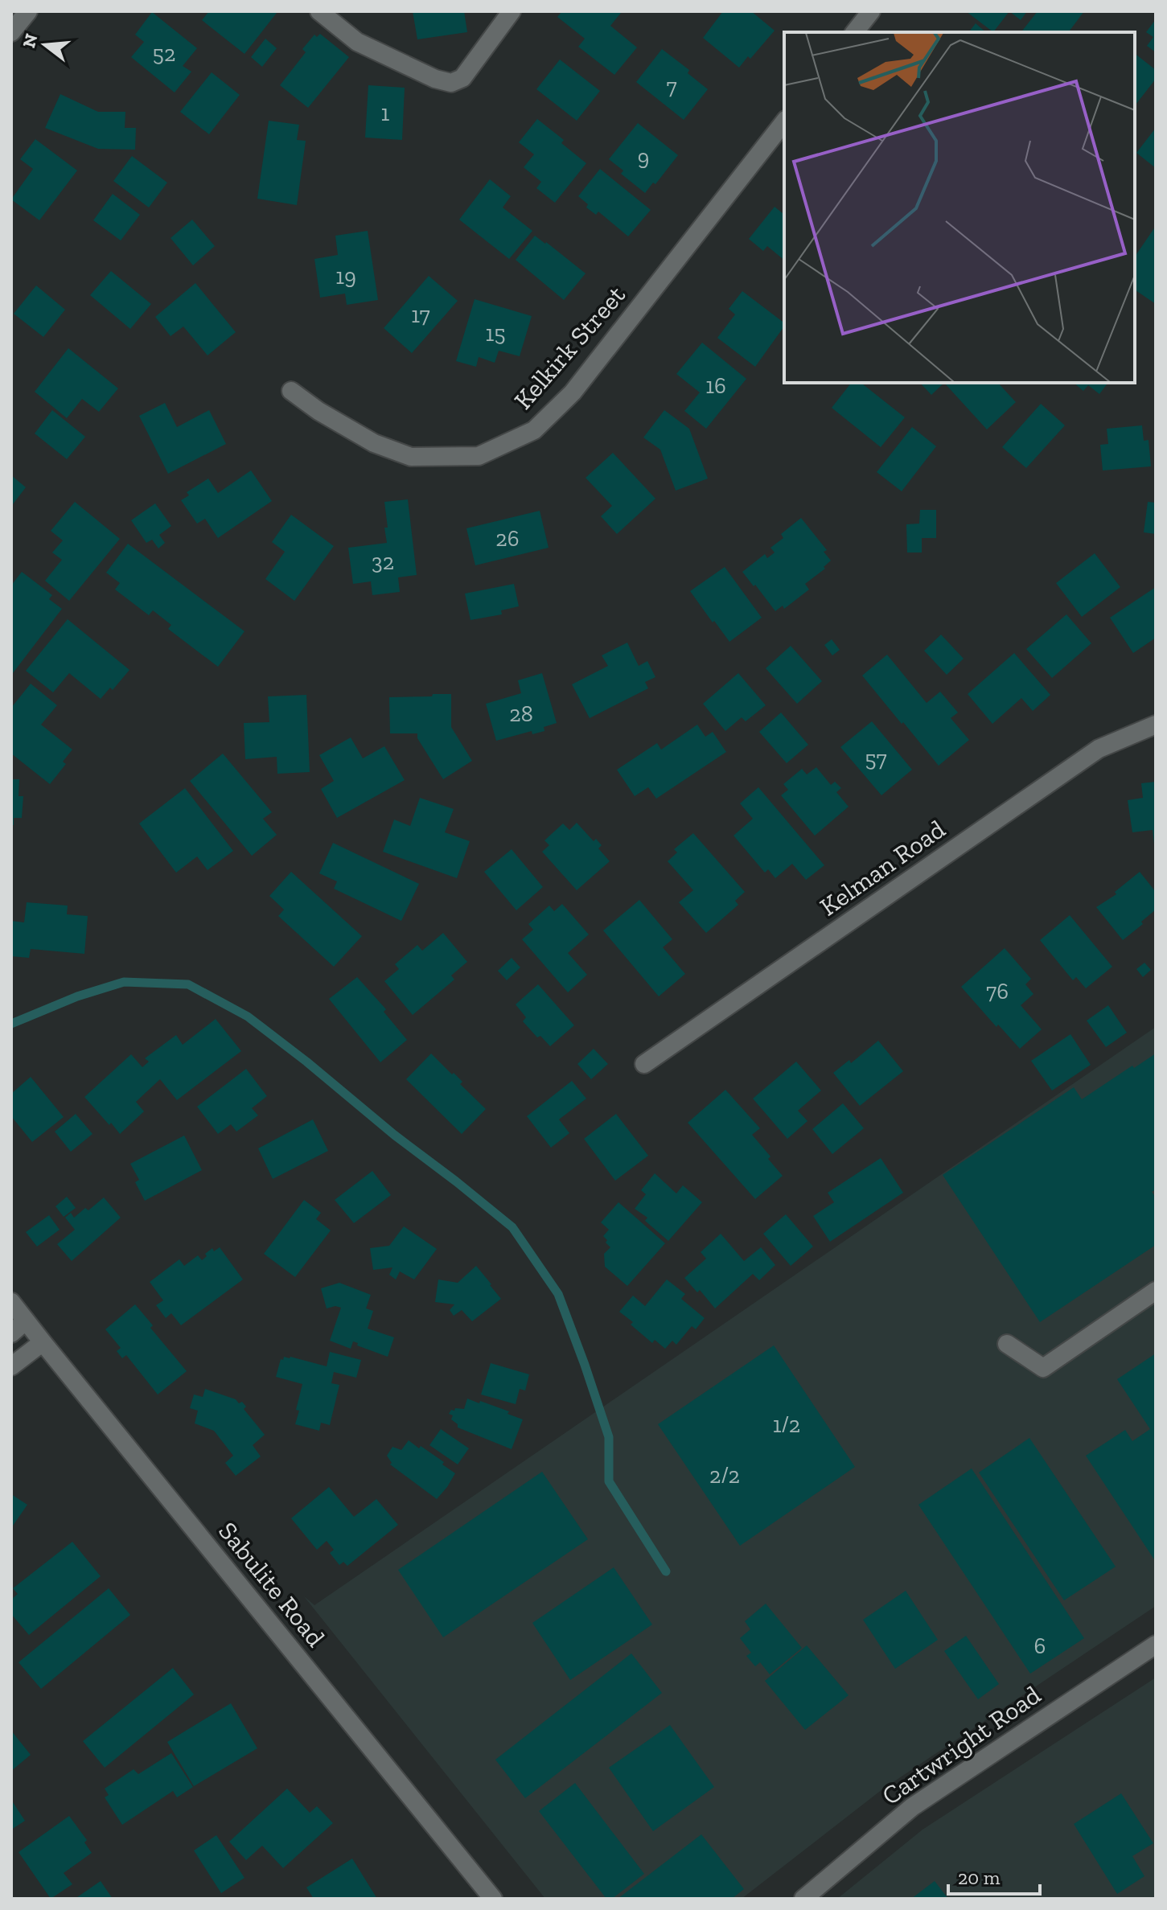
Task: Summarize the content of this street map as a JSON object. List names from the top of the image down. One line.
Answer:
{"streets":{"street":["Kelkirk Street","Kelman Road","Sabulite Road","Cartwright Road"]},"house_numbers":["52","7","1","9","19","17","15","16","26","32","28","57","76","1/2","2/2","6"],"scale_bar":"20 m","north":"left"}
